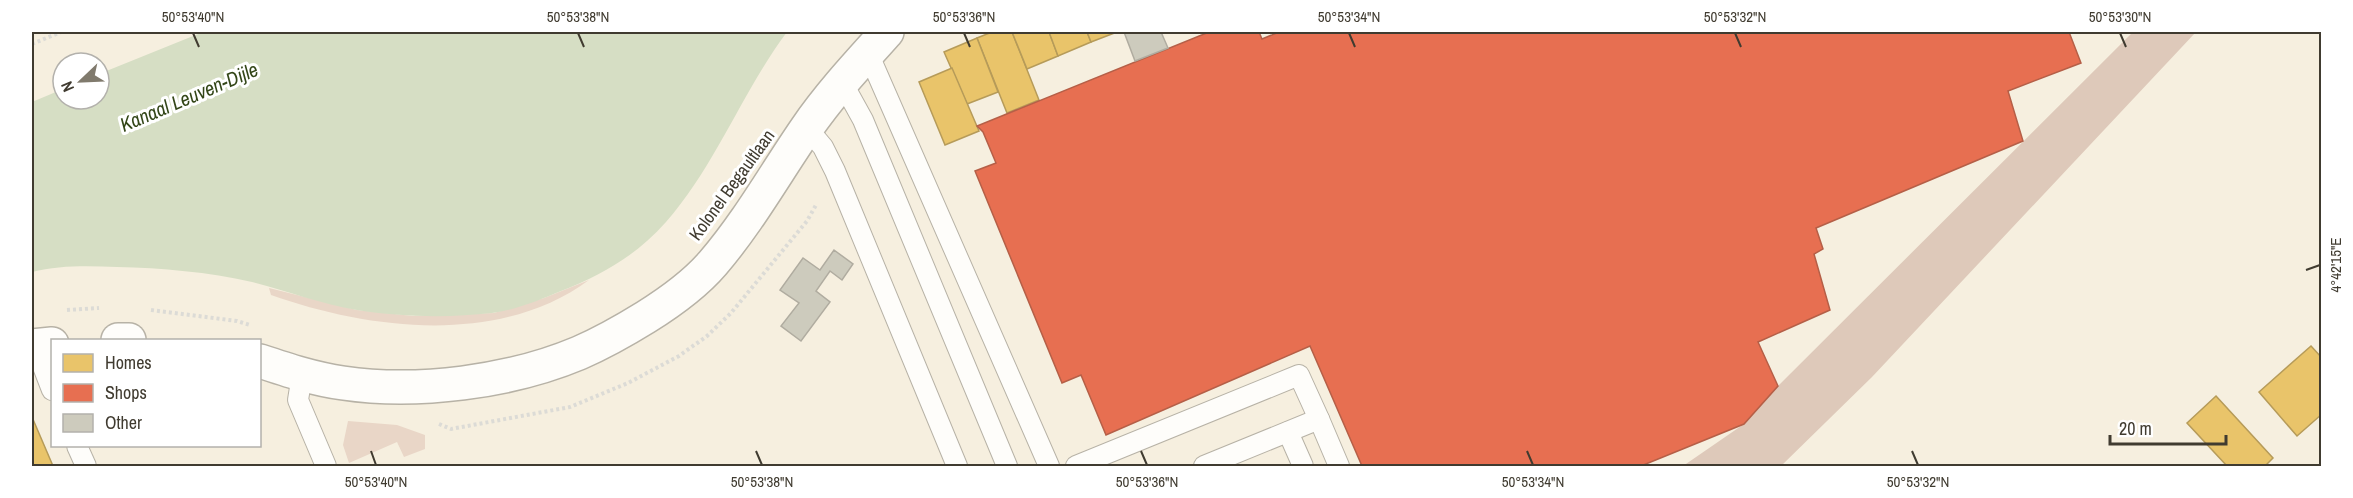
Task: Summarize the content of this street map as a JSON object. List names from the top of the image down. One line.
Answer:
{"streets":{"street":["Kolonel Begaultlaan"]},"water":["Kanaal Leuven-Dijle"],"legend":["Homes","Shops","Other"],"scale_bar":"20 m","north":"bottom left","coordinates":["50°53'40\"N","50°53'38\"N","50°53'36\"N","50°53'34\"N","50°53'32\"N","50°53'30\"N","4°42'15\"E"]}
